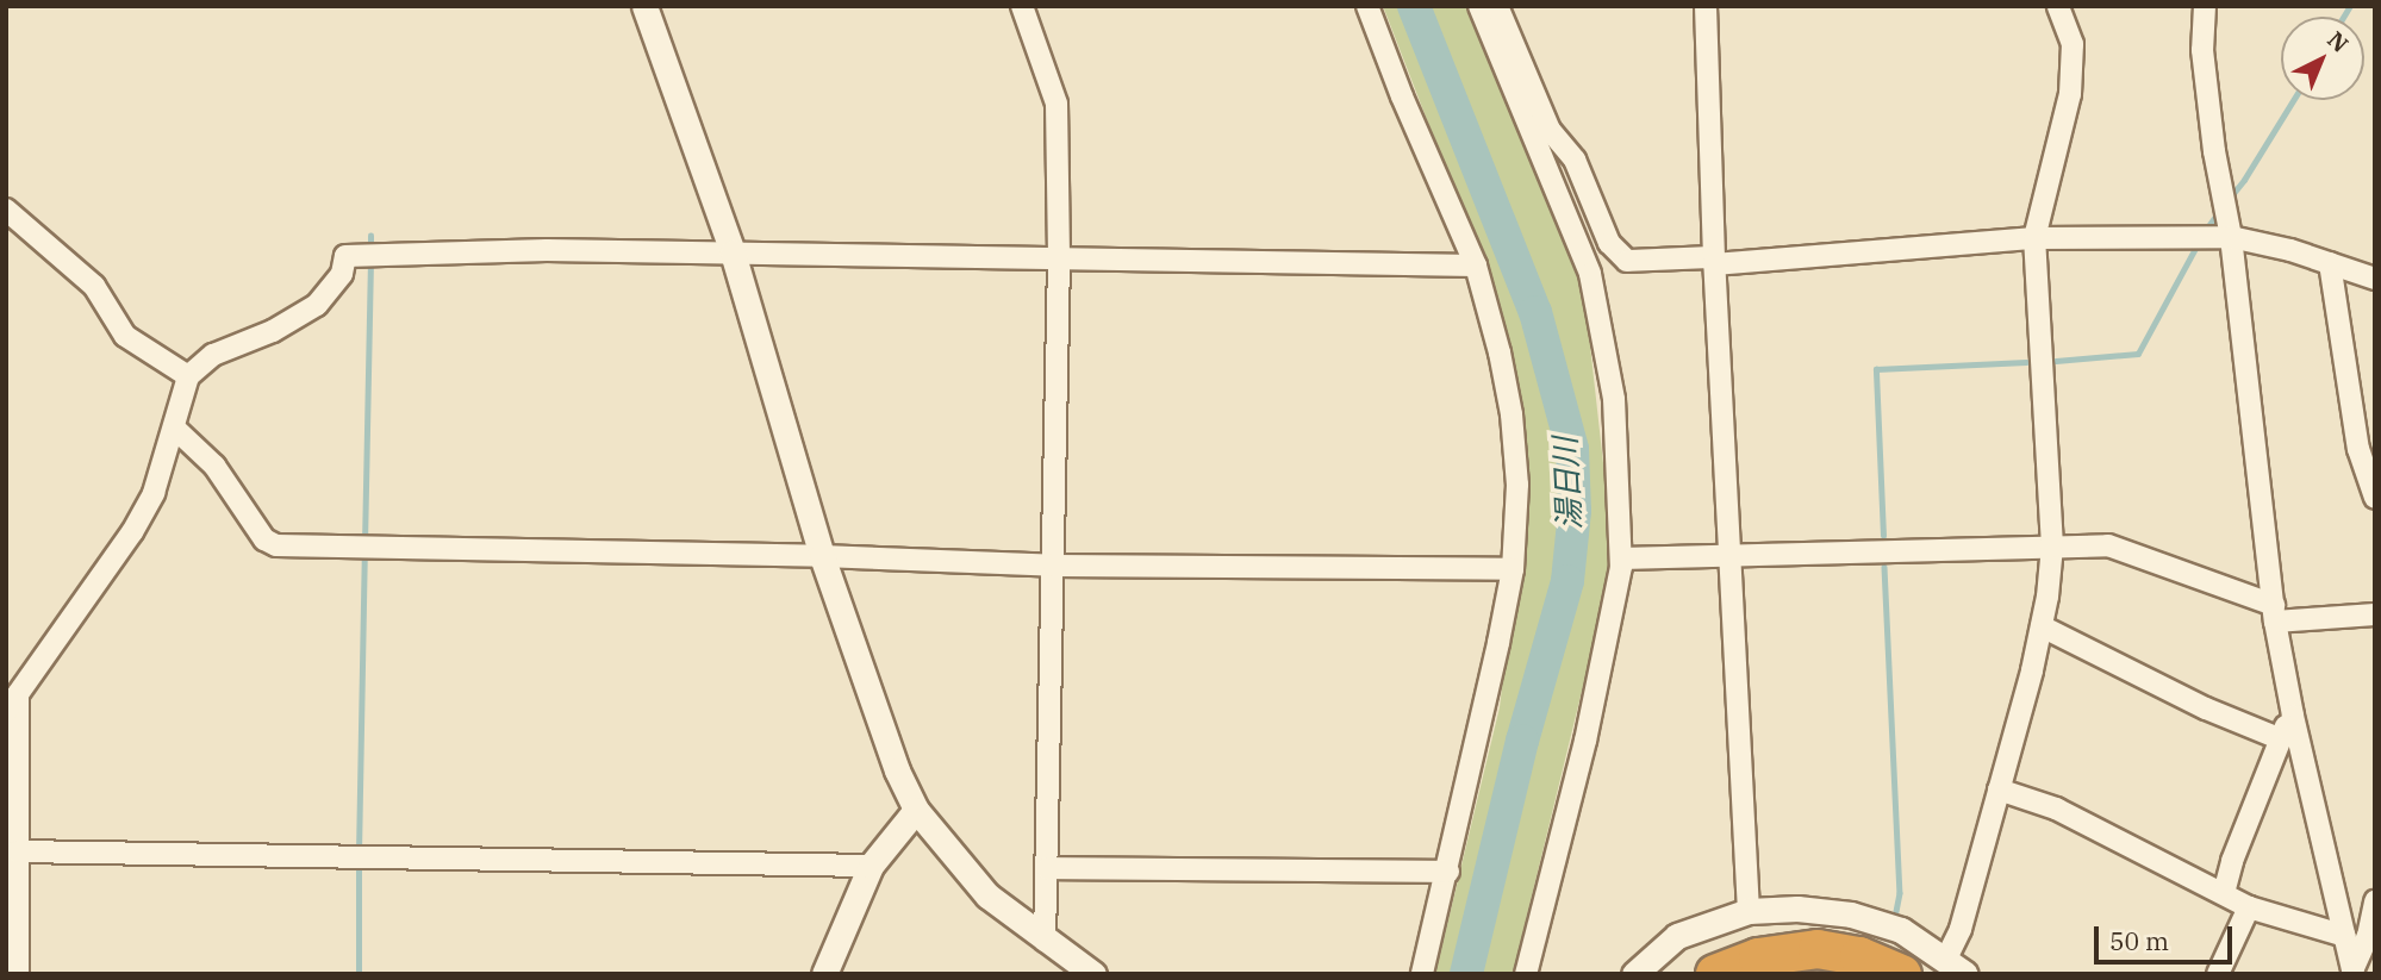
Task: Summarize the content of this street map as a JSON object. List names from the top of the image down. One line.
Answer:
{"water":["湯日川"],"scale_bar":"50 m","north":"top right"}
